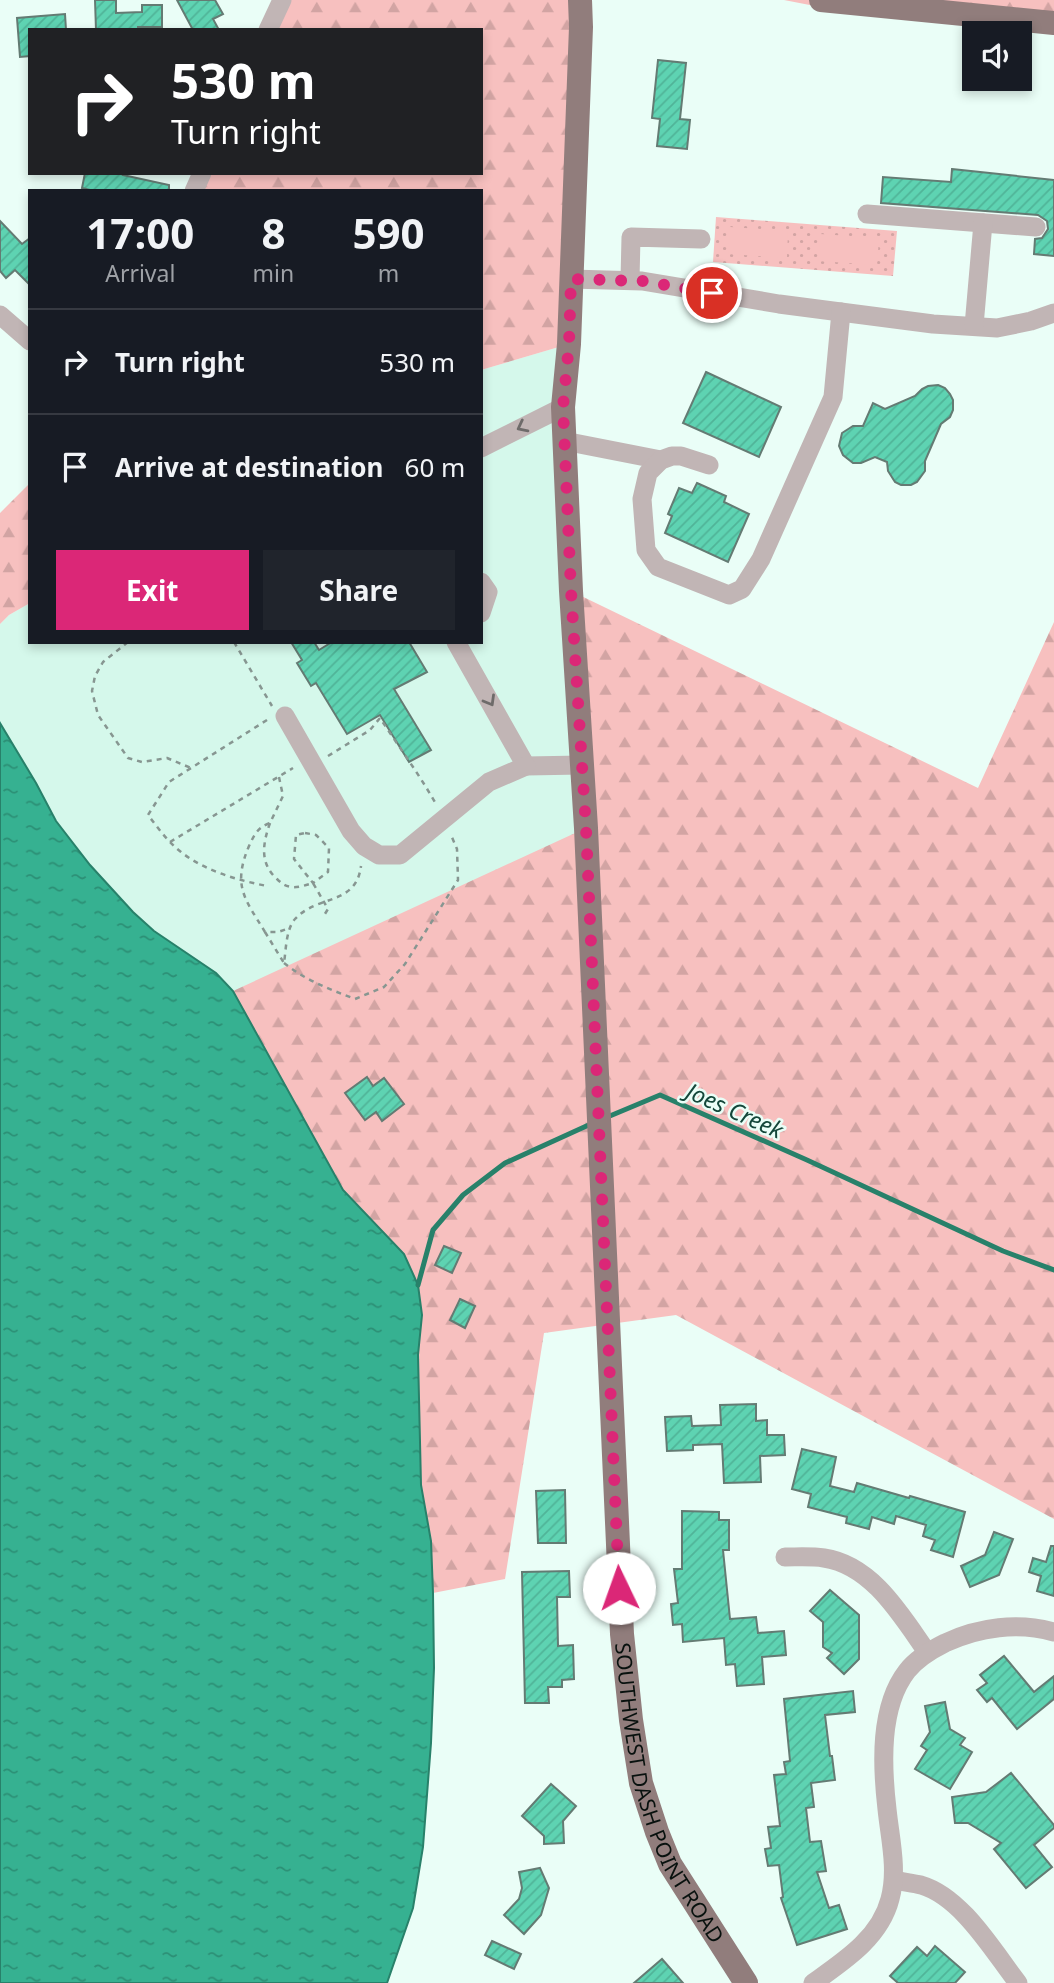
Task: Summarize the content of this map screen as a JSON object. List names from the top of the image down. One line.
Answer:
{"streets":{"main road":["SOUTHWEST DASH POINT ROAD"]},"water":["Joes Creek"],"page":{"turn":["530 m","Turn right"],"eta":["17:00","Arrival","8","min","590","m"],"list":[{"name":"Turn right","value":"530 m"},{"name":"Arrive at destination","value":"60 m"}],"buttons":["Exit","Share"]}}
